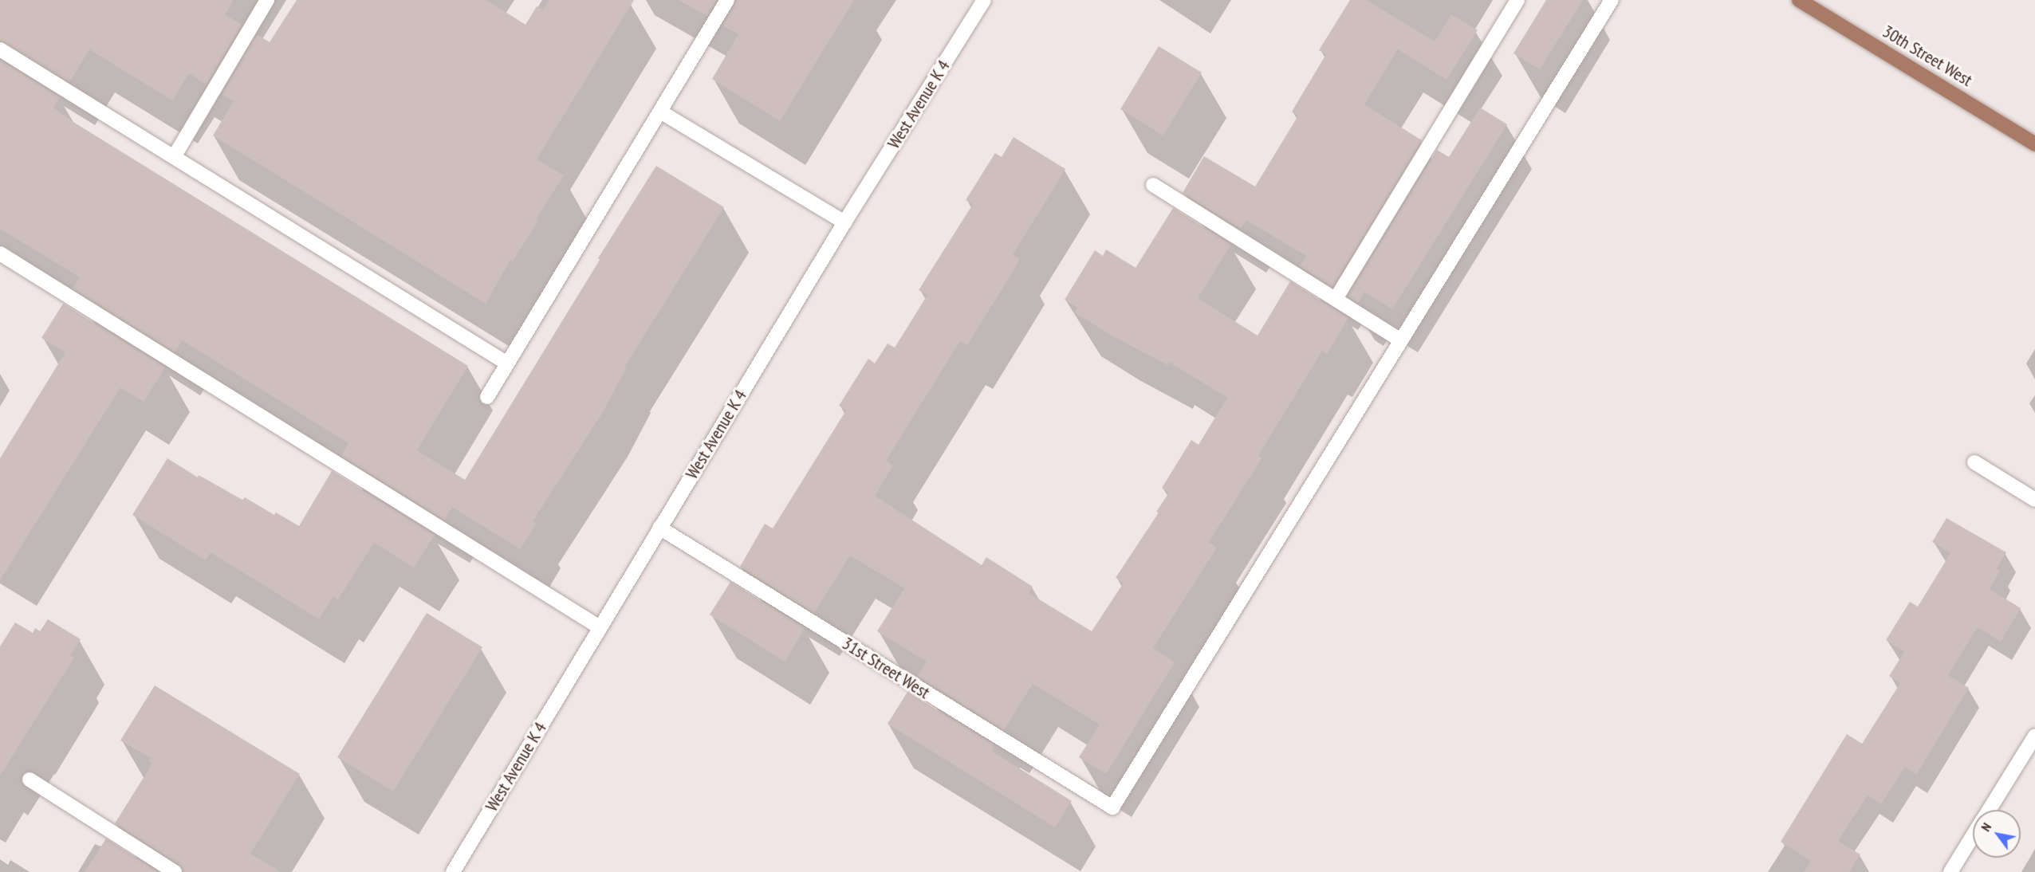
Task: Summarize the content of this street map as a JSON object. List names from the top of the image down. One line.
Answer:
{"streets":{"main road":["30th Street West"],"street":["West Avenue K 4","31st Street West"]},"crossings":[["West Avenue K 4","31st Street West"]],"north":"top left"}
